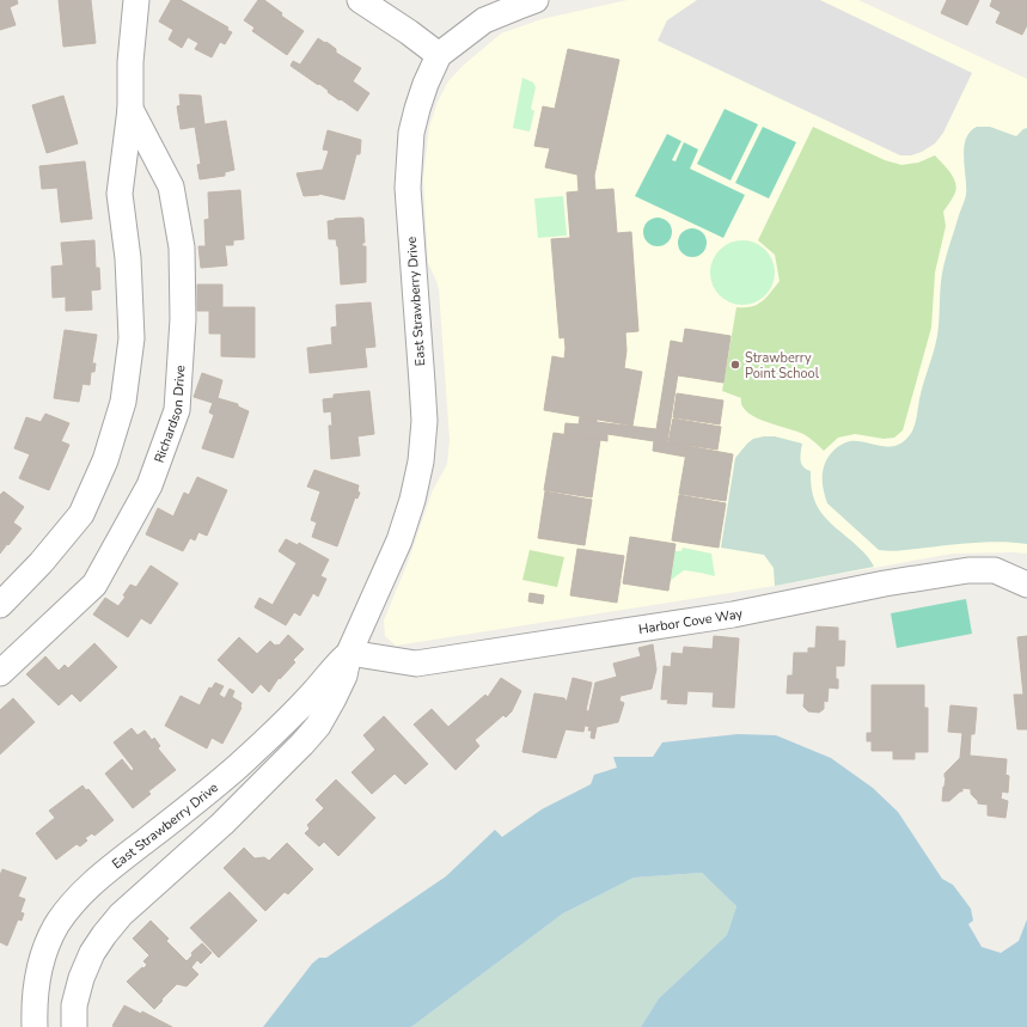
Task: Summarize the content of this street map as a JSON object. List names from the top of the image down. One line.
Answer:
{"streets":{"street":["East Strawberry Drive","Richardson Drive","Harbor Cove Way"]},"crossings":[["East Strawberry Drive","Harbor Cove Way"]],"places":["Strawberry Point School"]}
